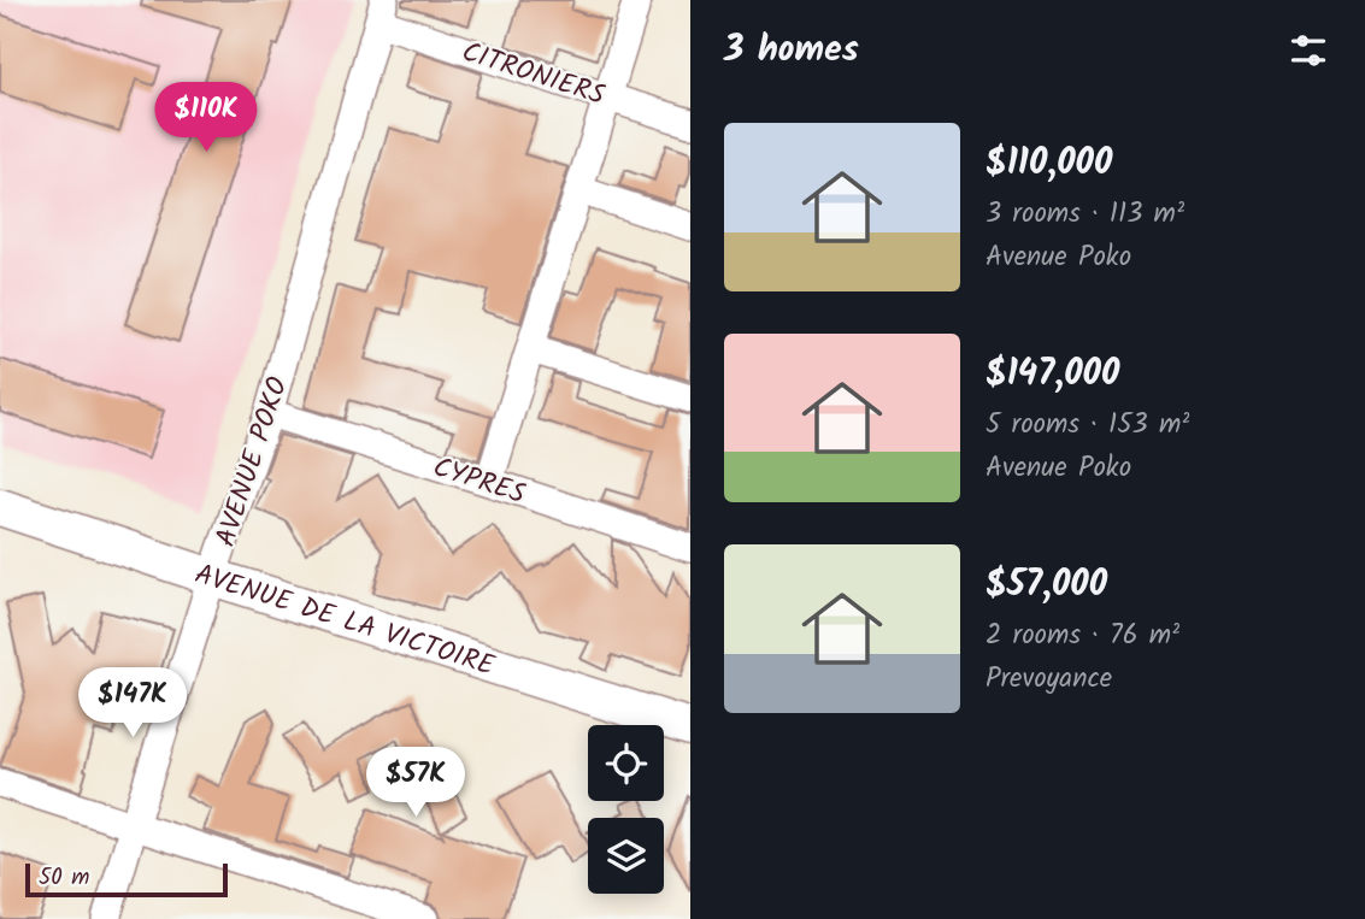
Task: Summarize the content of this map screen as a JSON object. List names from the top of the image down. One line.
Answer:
{"streets":{"main road":["AVENUE DE LA VICTOIRE"],"street":["CITRONIERS","AVENUE POKO","CYPRES"]},"crossings":[["CITRONIERS","AVENUE POKO"],["AVENUE POKO","CYPRES"],["AVENUE POKO","AVENUE DE LA VICTOIRE"]],"scale_bar":"50 m","page":{"heading":"3 homes","price":["$110K","$147K","$57K"],"list":[{"name":"$110,000","note":"3 rooms · 113 m² · Avenue Poko"},{"name":"$147,000","note":"5 rooms · 153 m² · Avenue Poko"},{"name":"$57,000","note":"2 rooms · 76 m² · Prevoyance"}],"scale":"50 m"}}
